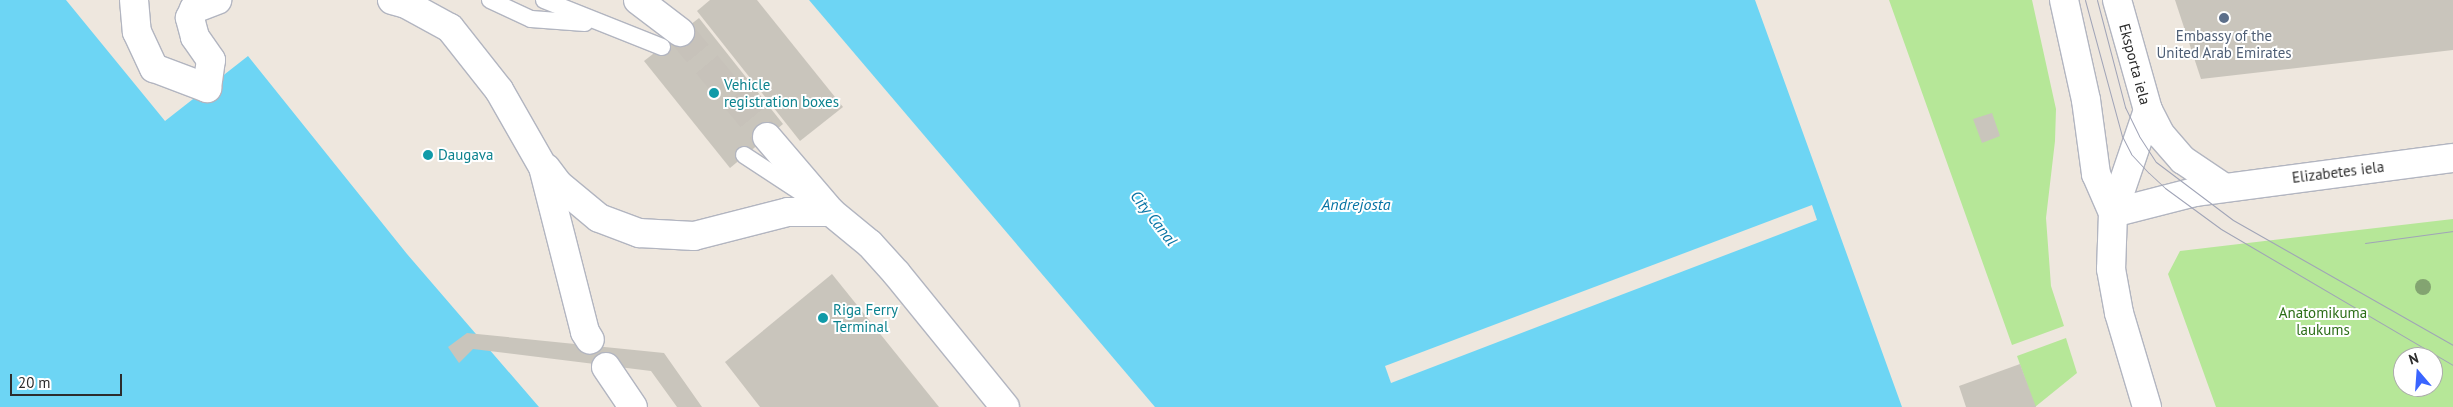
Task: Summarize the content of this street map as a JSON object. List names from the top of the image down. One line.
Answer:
{"streets":{"street":["Eksporta iela","Elizabetes iela"]},"crossings":[["Eksporta iela","Elizabetes iela"]],"water":["Andrejosta","City Canal"],"parks":["Anatomikuma laukums"],"places":["Embassy of the United Arab Emirates","Vehicle registration boxes","Daugava","Riga Ferry Terminal"],"scale_bar":"20 m","north":"top"}
